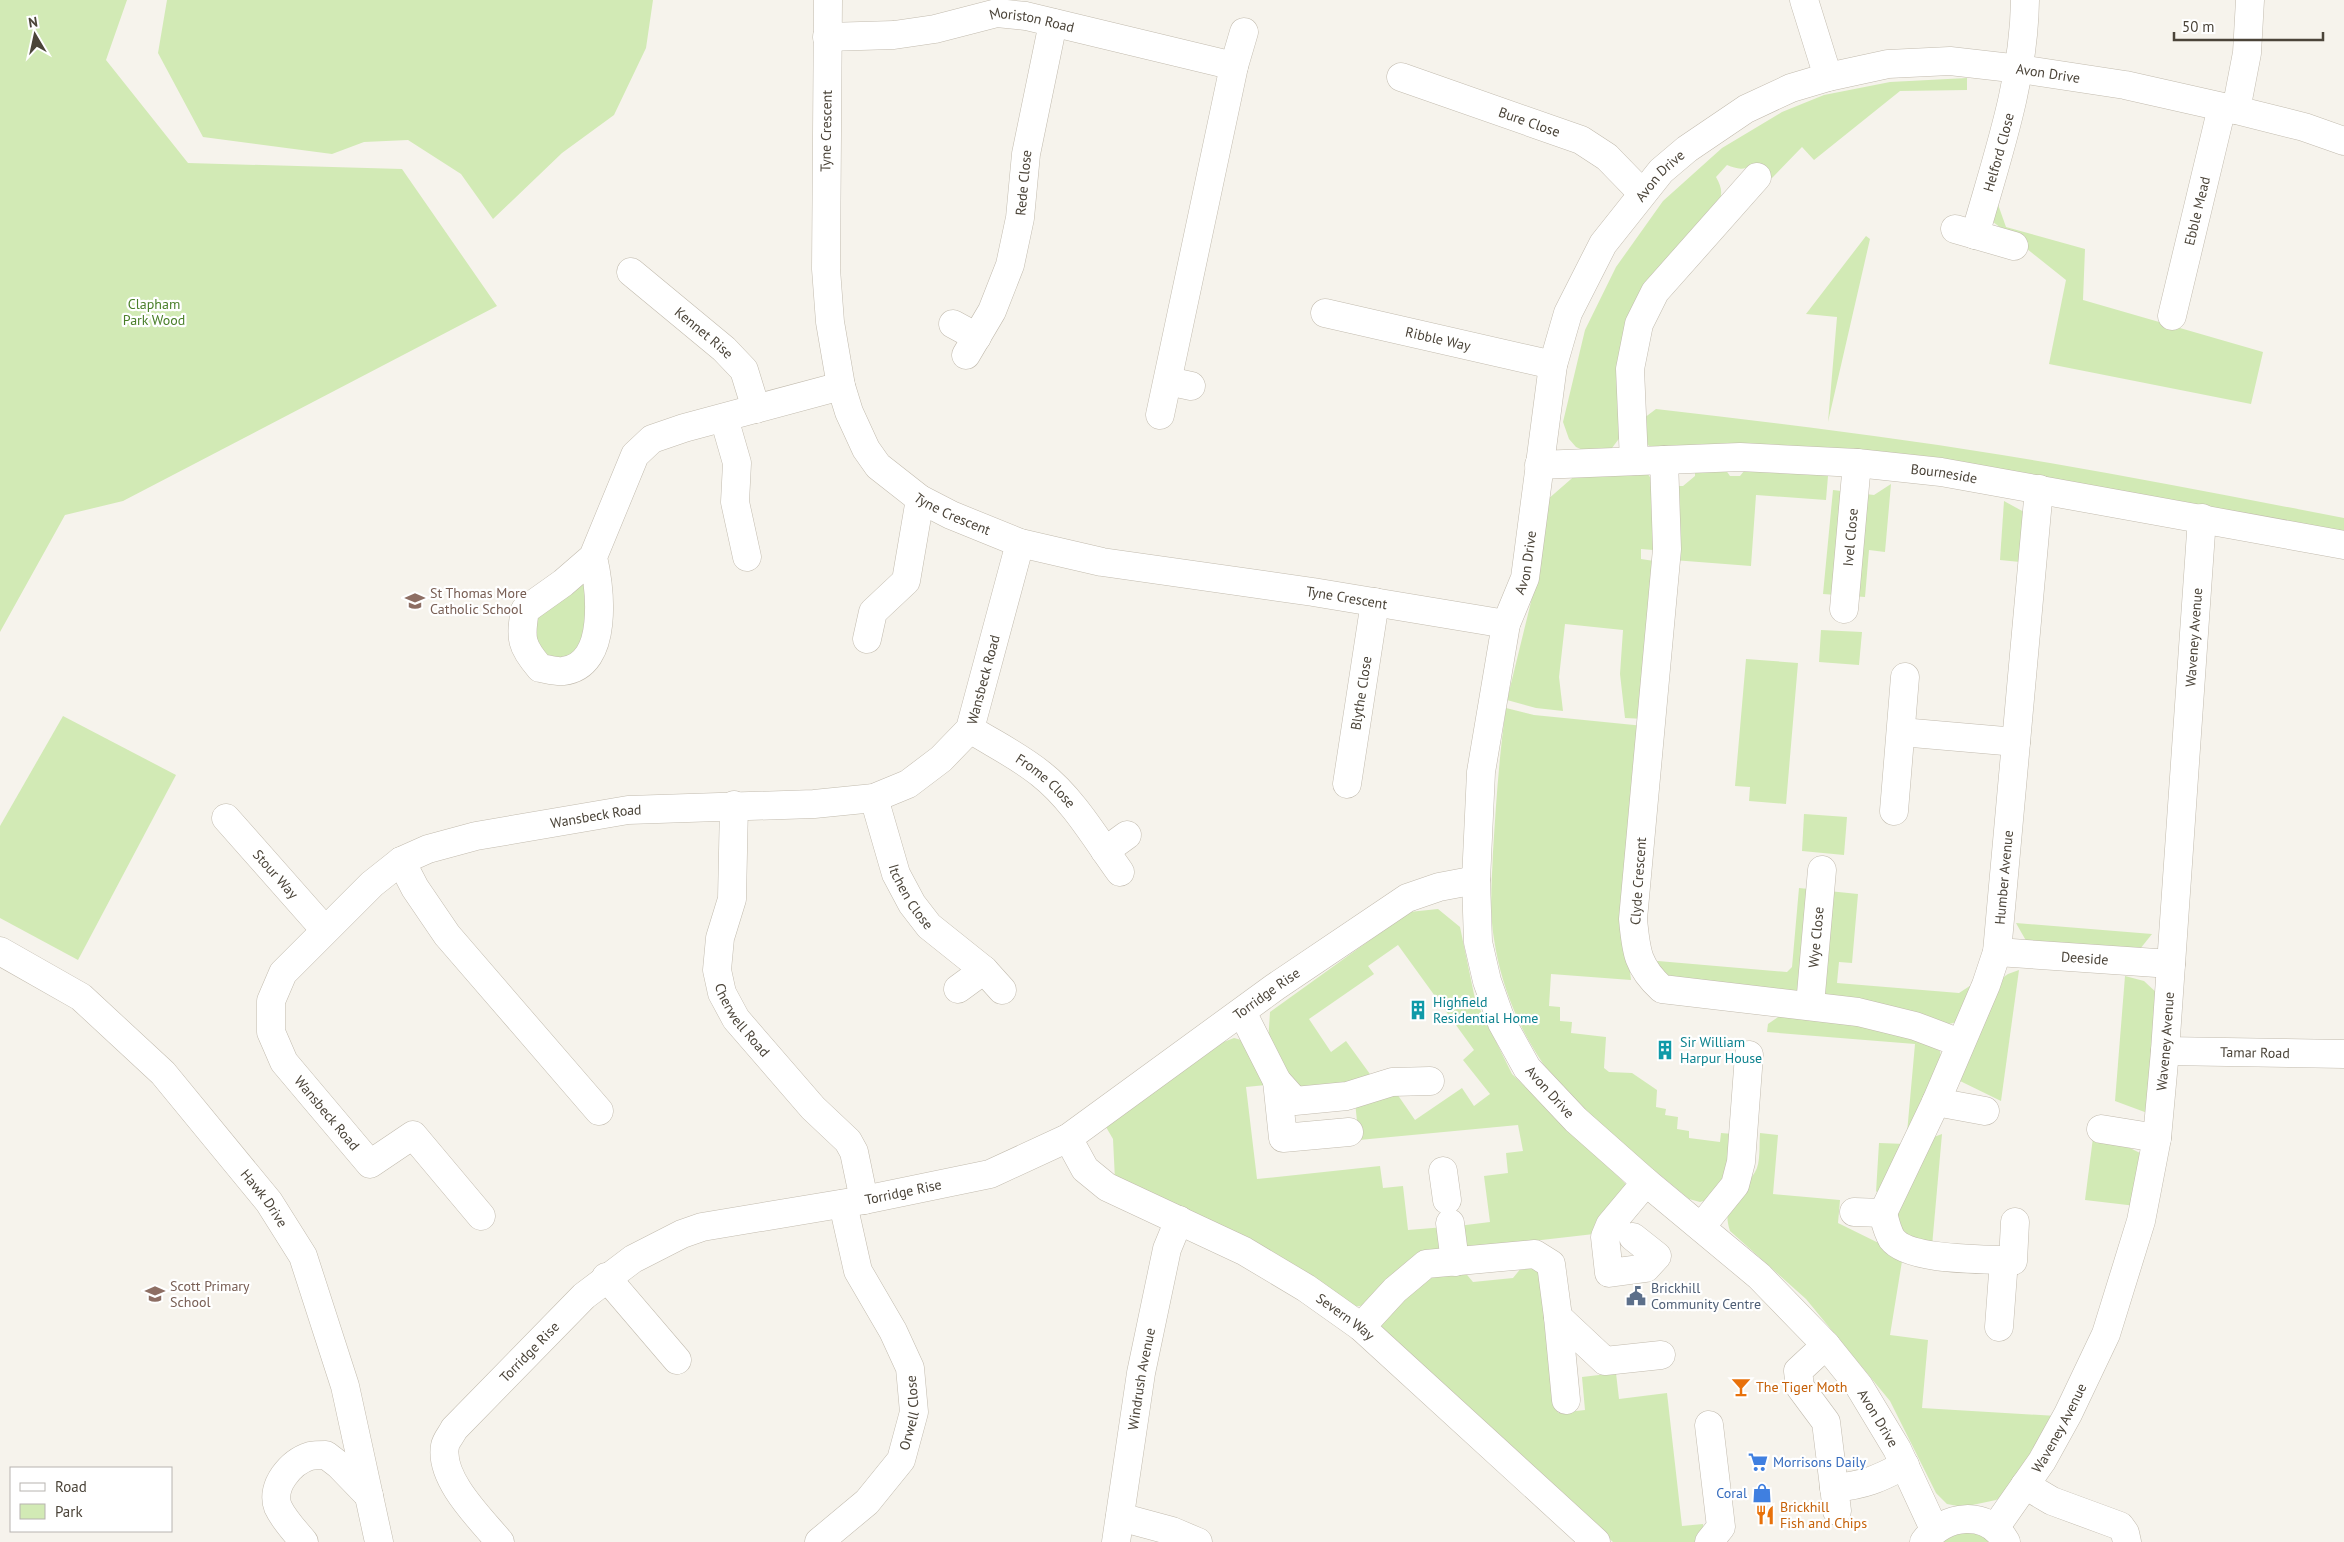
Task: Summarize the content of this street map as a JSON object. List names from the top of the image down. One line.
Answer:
{"streets":{"street":["Moriston Road","Avon Drive","Bure Close","Tyne Crescent","Helford Close","Rede Close","Ebble Mead","Kennet Rise","Ribble Way","Bourneside","Ivel Close","Waveney Avenue","Wansbeck Road","Blythe Close","Frome Close","Stour Way","Humber Avenue","Clyde Crescent","Itchen Close","Wye Close","Deeside","Torridge Rise","Cherwell Road","Tamar Road","Hawk Drive","Severn Way","Windrush Avenue","Orwell Close"]},"crossings":[["Moriston Road","Tyne Crescent"],["Moriston Road","Rede Close"],["Avon Drive","Bure Close"],["Avon Drive","Tyne Crescent"],["Avon Drive","Helford Close"],["Avon Drive","Ebble Mead"],["Avon Drive","Ribble Way"],["Avon Drive","Bourneside"],["Avon Drive","Torridge Rise"],["Tyne Crescent","Wansbeck Road"],["Tyne Crescent","Blythe Close"],["Bourneside","Ivel Close"],["Bourneside","Waveney Avenue"],["Bourneside","Humber Avenue"],["Bourneside","Clyde Crescent"],["Waveney Avenue","Deeside"],["Waveney Avenue","Tamar Road"],["Wansbeck Road","Frome Close"],["Wansbeck Road","Stour Way"],["Wansbeck Road","Itchen Close"],["Wansbeck Road","Cherwell Road"],["Humber Avenue","Clyde Crescent"],["Humber Avenue","Deeside"],["Clyde Crescent","Wye Close"],["Torridge Rise","Cherwell Road"],["Torridge Rise","Severn Way"],["Torridge Rise","Orwell Close"],["Cherwell Road","Orwell Close"],["Severn Way","Windrush Avenue"]],"parks":["Clapham Park Wood"],"places":{"school or university":["St Thomas More Catholic School","Scott Primary School"],"building":["Highfield Residential Home","Sir William Harpur House"],"public building":["Brickhill Community Centre"],"bar":["The Tiger Moth"],"supermarket":["Morrisons Daily"],"shop":["Coral"],"restaurant":["Brickhill Fish and Chips"]},"legend":["Road","Park"],"scale_bar":"50 m","north":"top"}
